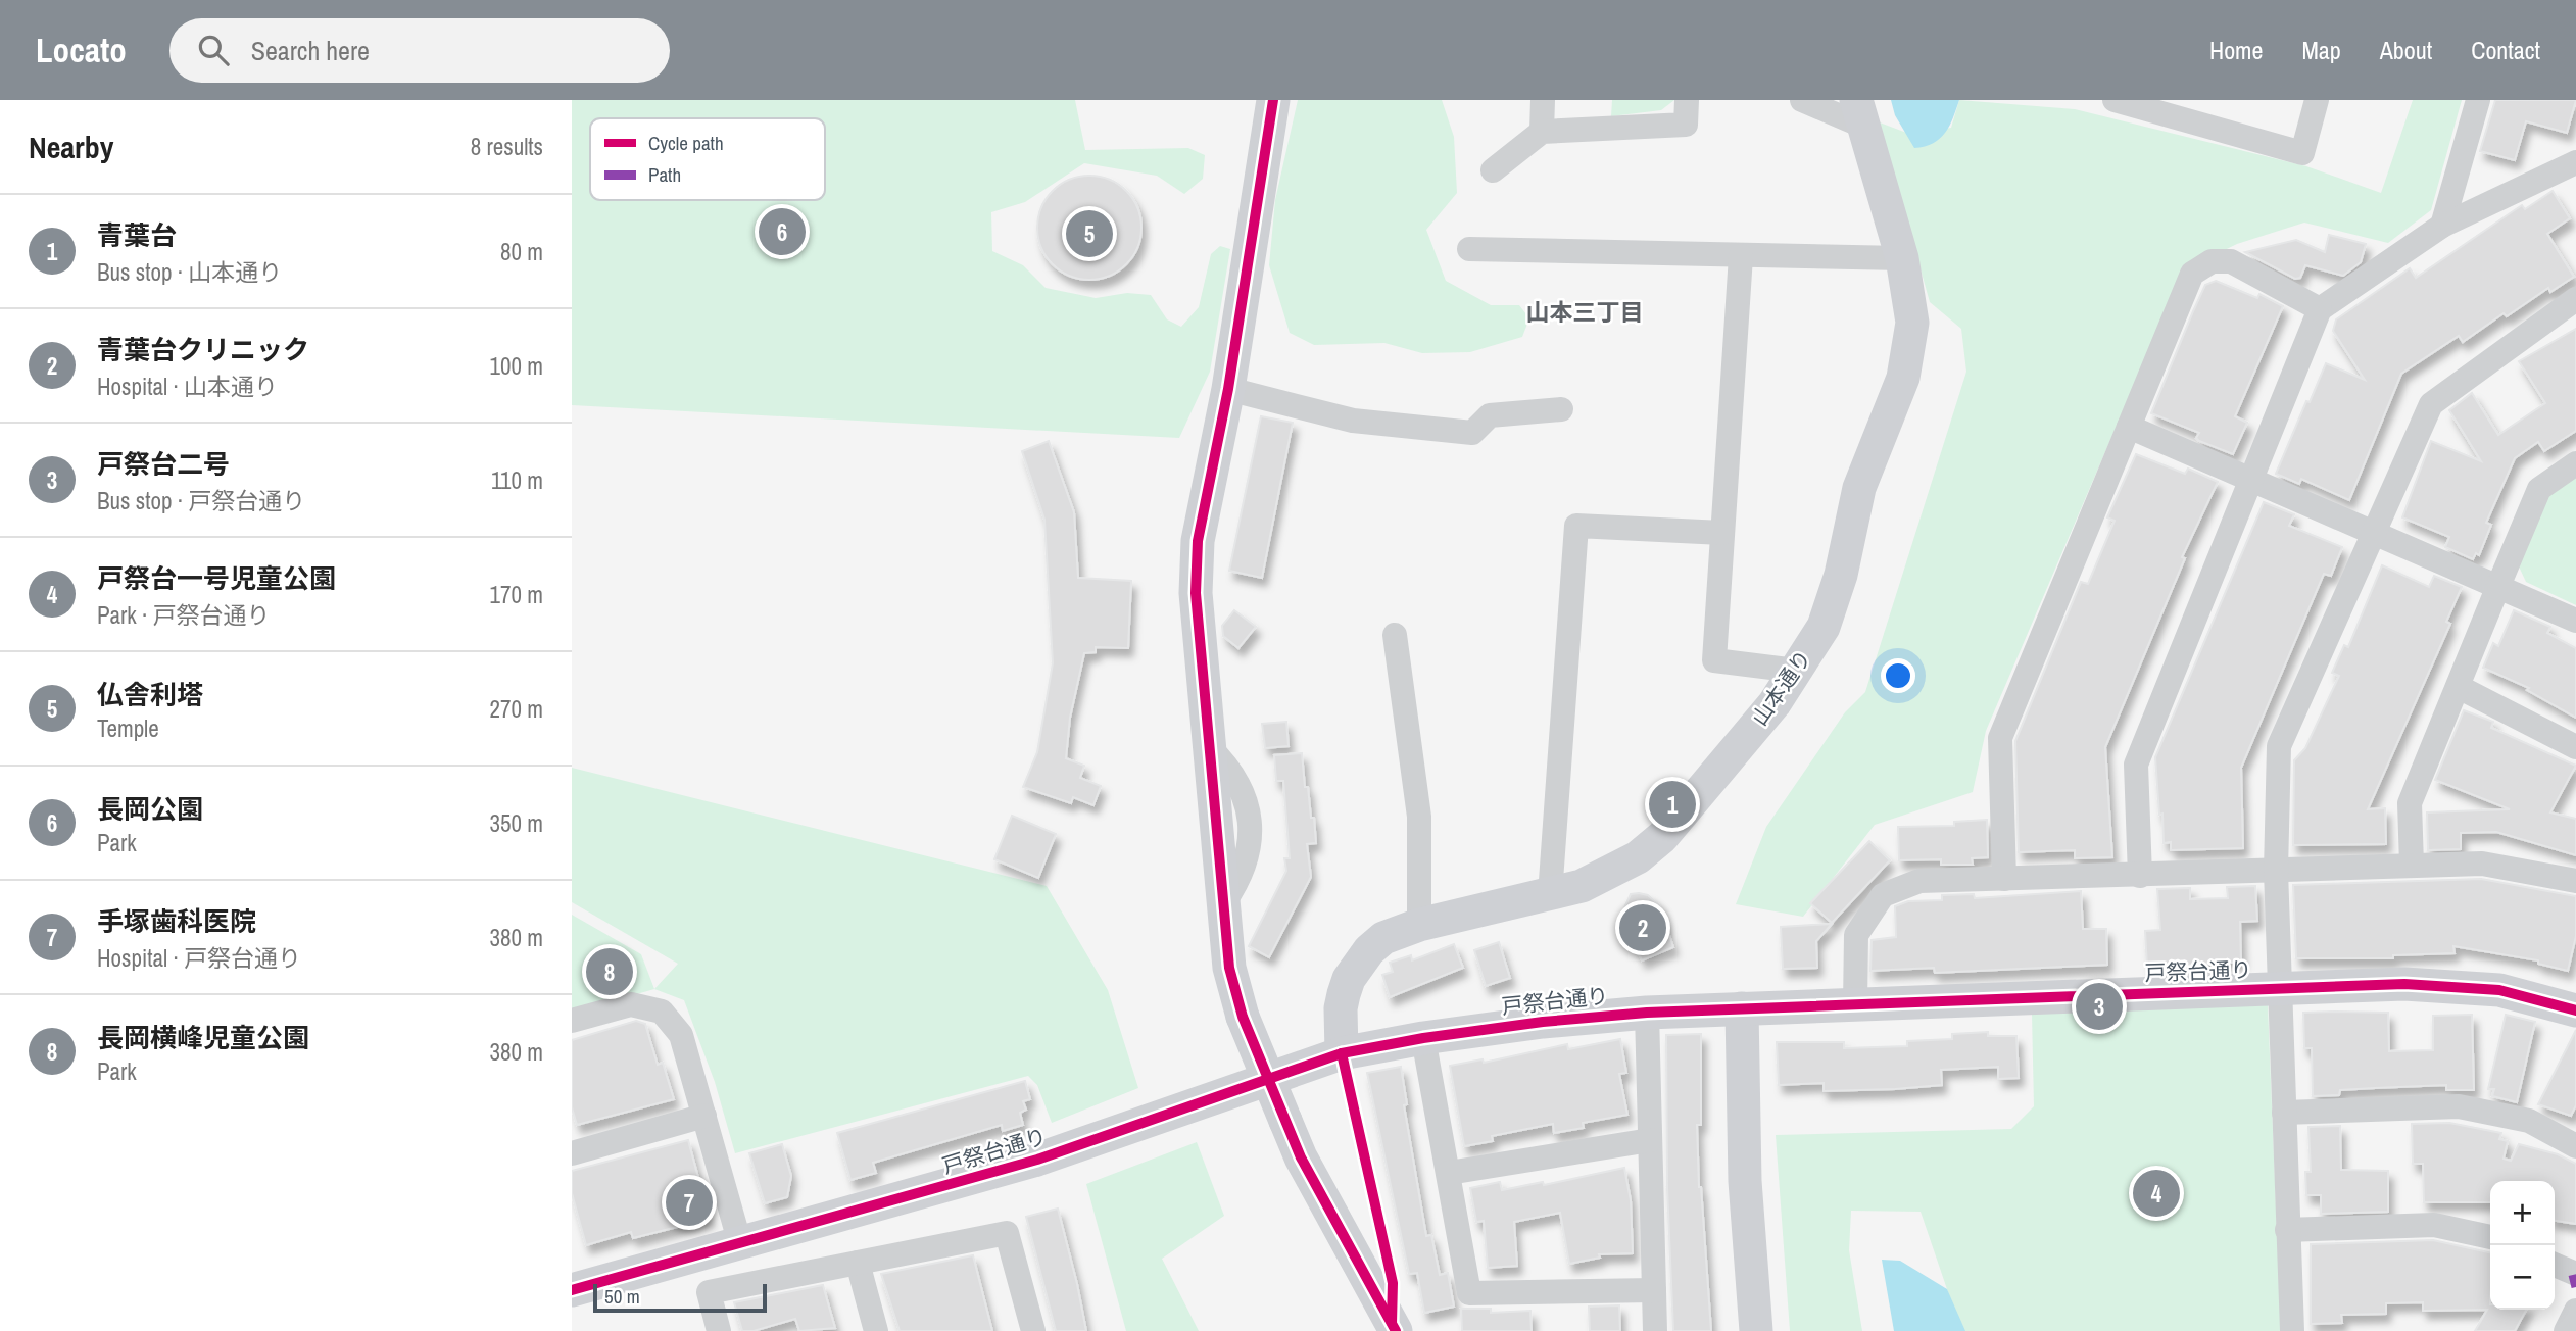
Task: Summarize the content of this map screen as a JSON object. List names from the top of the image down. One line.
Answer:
{"streets":{"street":["山本通り","戸祭台通り"]},"crossings":[["山本通り","戸祭台通り"]],"districts":["山本三丁目"],"legend":["Cycle path","Path"],"scale_bar":"50 m","page":{"header":"Locato","search":"Search here","nav":["Home","Map","About","Contact"],"heading":["Nearby","8 results"],"list":[{"mark":"1","name":"青葉台","note":"Bus stop · 山本通り","value":"80 m"},{"mark":"2","name":"青葉台クリニック","note":"Hospital · 山本通り","value":"100 m"},{"mark":"3","name":"戸祭台二号","note":"Bus stop · 戸祭台通り","value":"110 m"},{"mark":"4","name":"戸祭台一号児童公園","note":"Park · 戸祭台通り","value":"170 m"},{"mark":"5","name":"仏舎利塔","note":"Temple","value":"270 m"},{"mark":"6","name":"長岡公園","note":"Park","value":"350 m"},{"mark":"7","name":"手塚歯科医院","note":"Hospital · 戸祭台通り","value":"380 m"},{"mark":"8","name":"長岡横峰児童公園","note":"Park","value":"380 m"}],"pins":["6","5","1","2","8","3","4","7"],"map_buttons":["+","−"],"scale":"50 m"}}
